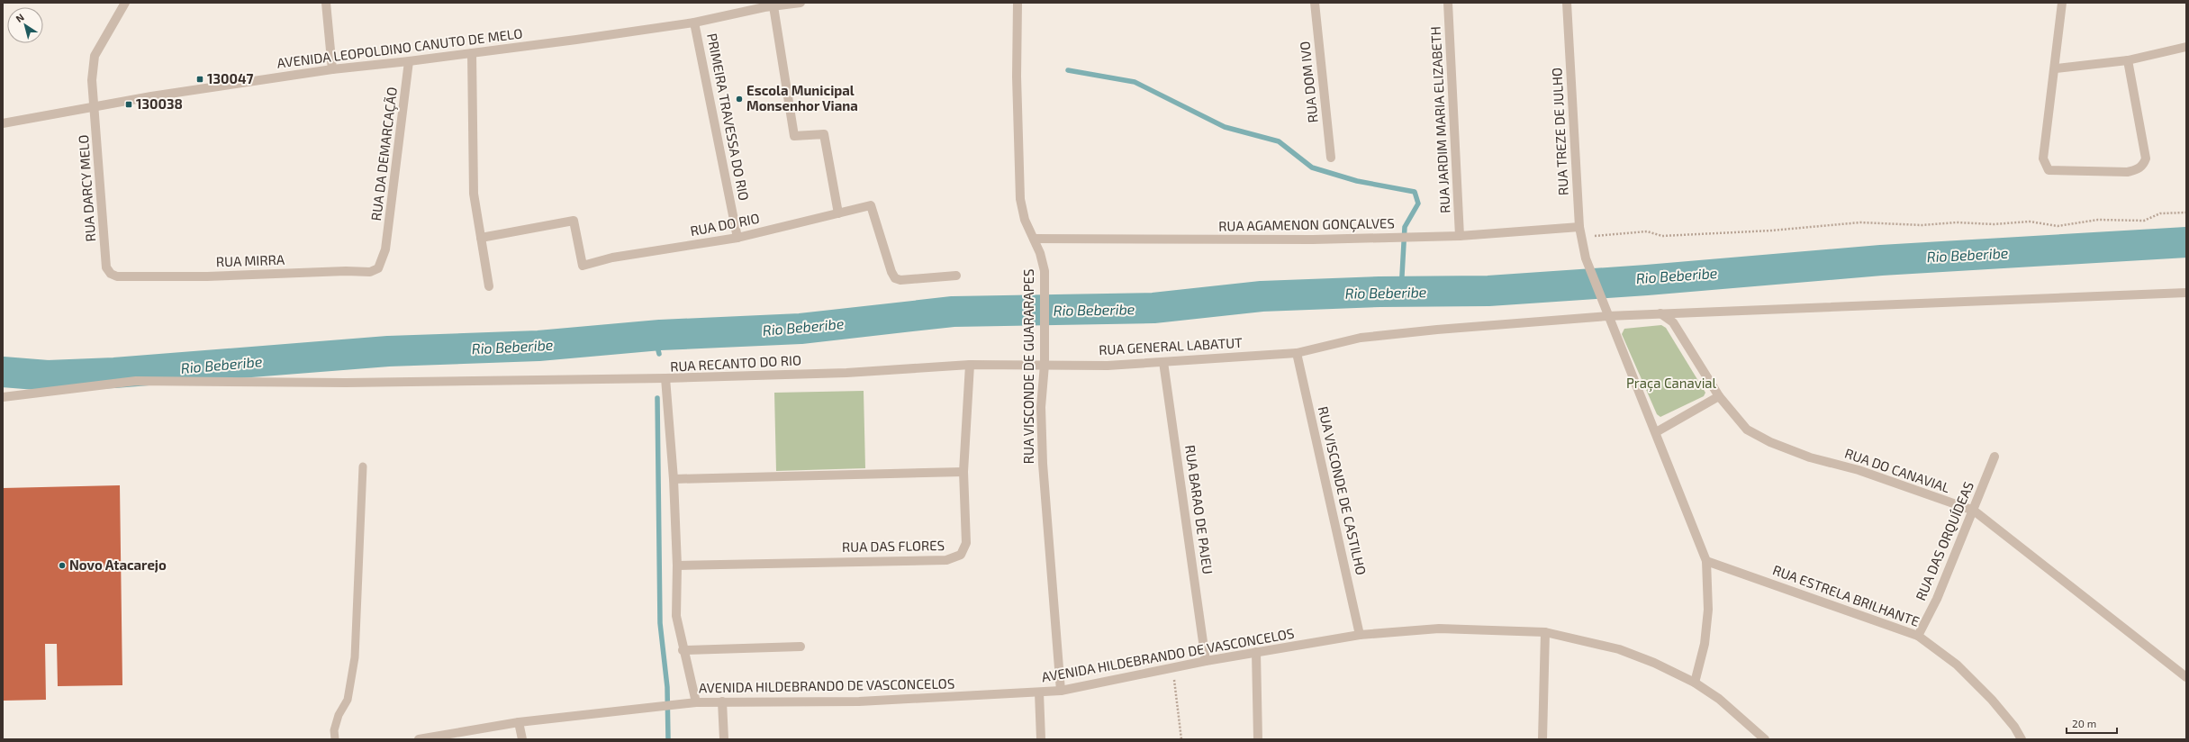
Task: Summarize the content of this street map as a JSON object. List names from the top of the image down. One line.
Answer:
{"streets":{"street":["AVENIDA LEOPOLDINO CANUTO DE MELO","RUA DOM IVO","PRIMEIRA TRAVESSA DO RIO","RUA JARDIM MARIA ELIZABETH","RUA TREZE DE JULHO","RUA DA DEMARCAÇÃO","RUA DARCY MELO","RUA DO RIO","RUA AGAMENON GONÇALVES","RUA MIRRA","RUA GENERAL LABATUT","RUA RECANTO DO RIO","RUA VISCONDE DE GUARARAPES","RUA DO CANAVIAL","RUA VISCONDE DE CASTILHO","RUA BARAO DE PAJEU","RUA DAS ORQUÍDEAS","RUA DAS FLORES","RUA ESTRELA BRILHANTE","AVENIDA HILDEBRANDO DE VASCONCELOS"]},"crossings":[["AVENIDA LEOPOLDINO CANUTO DE MELO","PRIMEIRA TRAVESSA DO RIO"],["AVENIDA LEOPOLDINO CANUTO DE MELO","RUA DA DEMARCAÇÃO"],["AVENIDA LEOPOLDINO CANUTO DE MELO","RUA DARCY MELO"],["PRIMEIRA TRAVESSA DO RIO","RUA DO RIO"],["RUA JARDIM MARIA ELIZABETH","RUA AGAMENON GONÇALVES"],["RUA TREZE DE JULHO","RUA AGAMENON GONÇALVES"],["RUA TREZE DE JULHO","RUA GENERAL LABATUT"],["RUA TREZE DE JULHO","RUA ESTRELA BRILHANTE"],["RUA TREZE DE JULHO","AVENIDA HILDEBRANDO DE VASCONCELOS"],["RUA DA DEMARCAÇÃO","RUA MIRRA"],["RUA DARCY MELO","RUA MIRRA"],["RUA AGAMENON GONÇALVES","RUA VISCONDE DE GUARARAPES"],["RUA GENERAL LABATUT","RUA RECANTO DO RIO"],["RUA GENERAL LABATUT","RUA VISCONDE DE GUARARAPES"],["RUA GENERAL LABATUT","RUA VISCONDE DE CASTILHO"],["RUA GENERAL LABATUT","RUA BARAO DE PAJEU"],["RUA RECANTO DO RIO","RUA VISCONDE DE GUARARAPES"],["RUA RECANTO DO RIO","RUA DAS FLORES"],["RUA RECANTO DO RIO","AVENIDA HILDEBRANDO DE VASCONCELOS"],["RUA VISCONDE DE GUARARAPES","AVENIDA HILDEBRANDO DE VASCONCELOS"],["RUA DO CANAVIAL","RUA DAS ORQUÍDEAS"],["RUA VISCONDE DE CASTILHO","AVENIDA HILDEBRANDO DE VASCONCELOS"],["RUA BARAO DE PAJEU","AVENIDA HILDEBRANDO DE VASCONCELOS"],["RUA DAS ORQUÍDEAS","RUA ESTRELA BRILHANTE"]],"water":["Rio Beberibe"],"parks":["Praça Canavial"],"places":{"transit":["130047","130038"],"other":["Escola Municipal Monsenhor Viana","Novo Atacarejo"]},"scale_bar":"20 m","north":"top left"}
